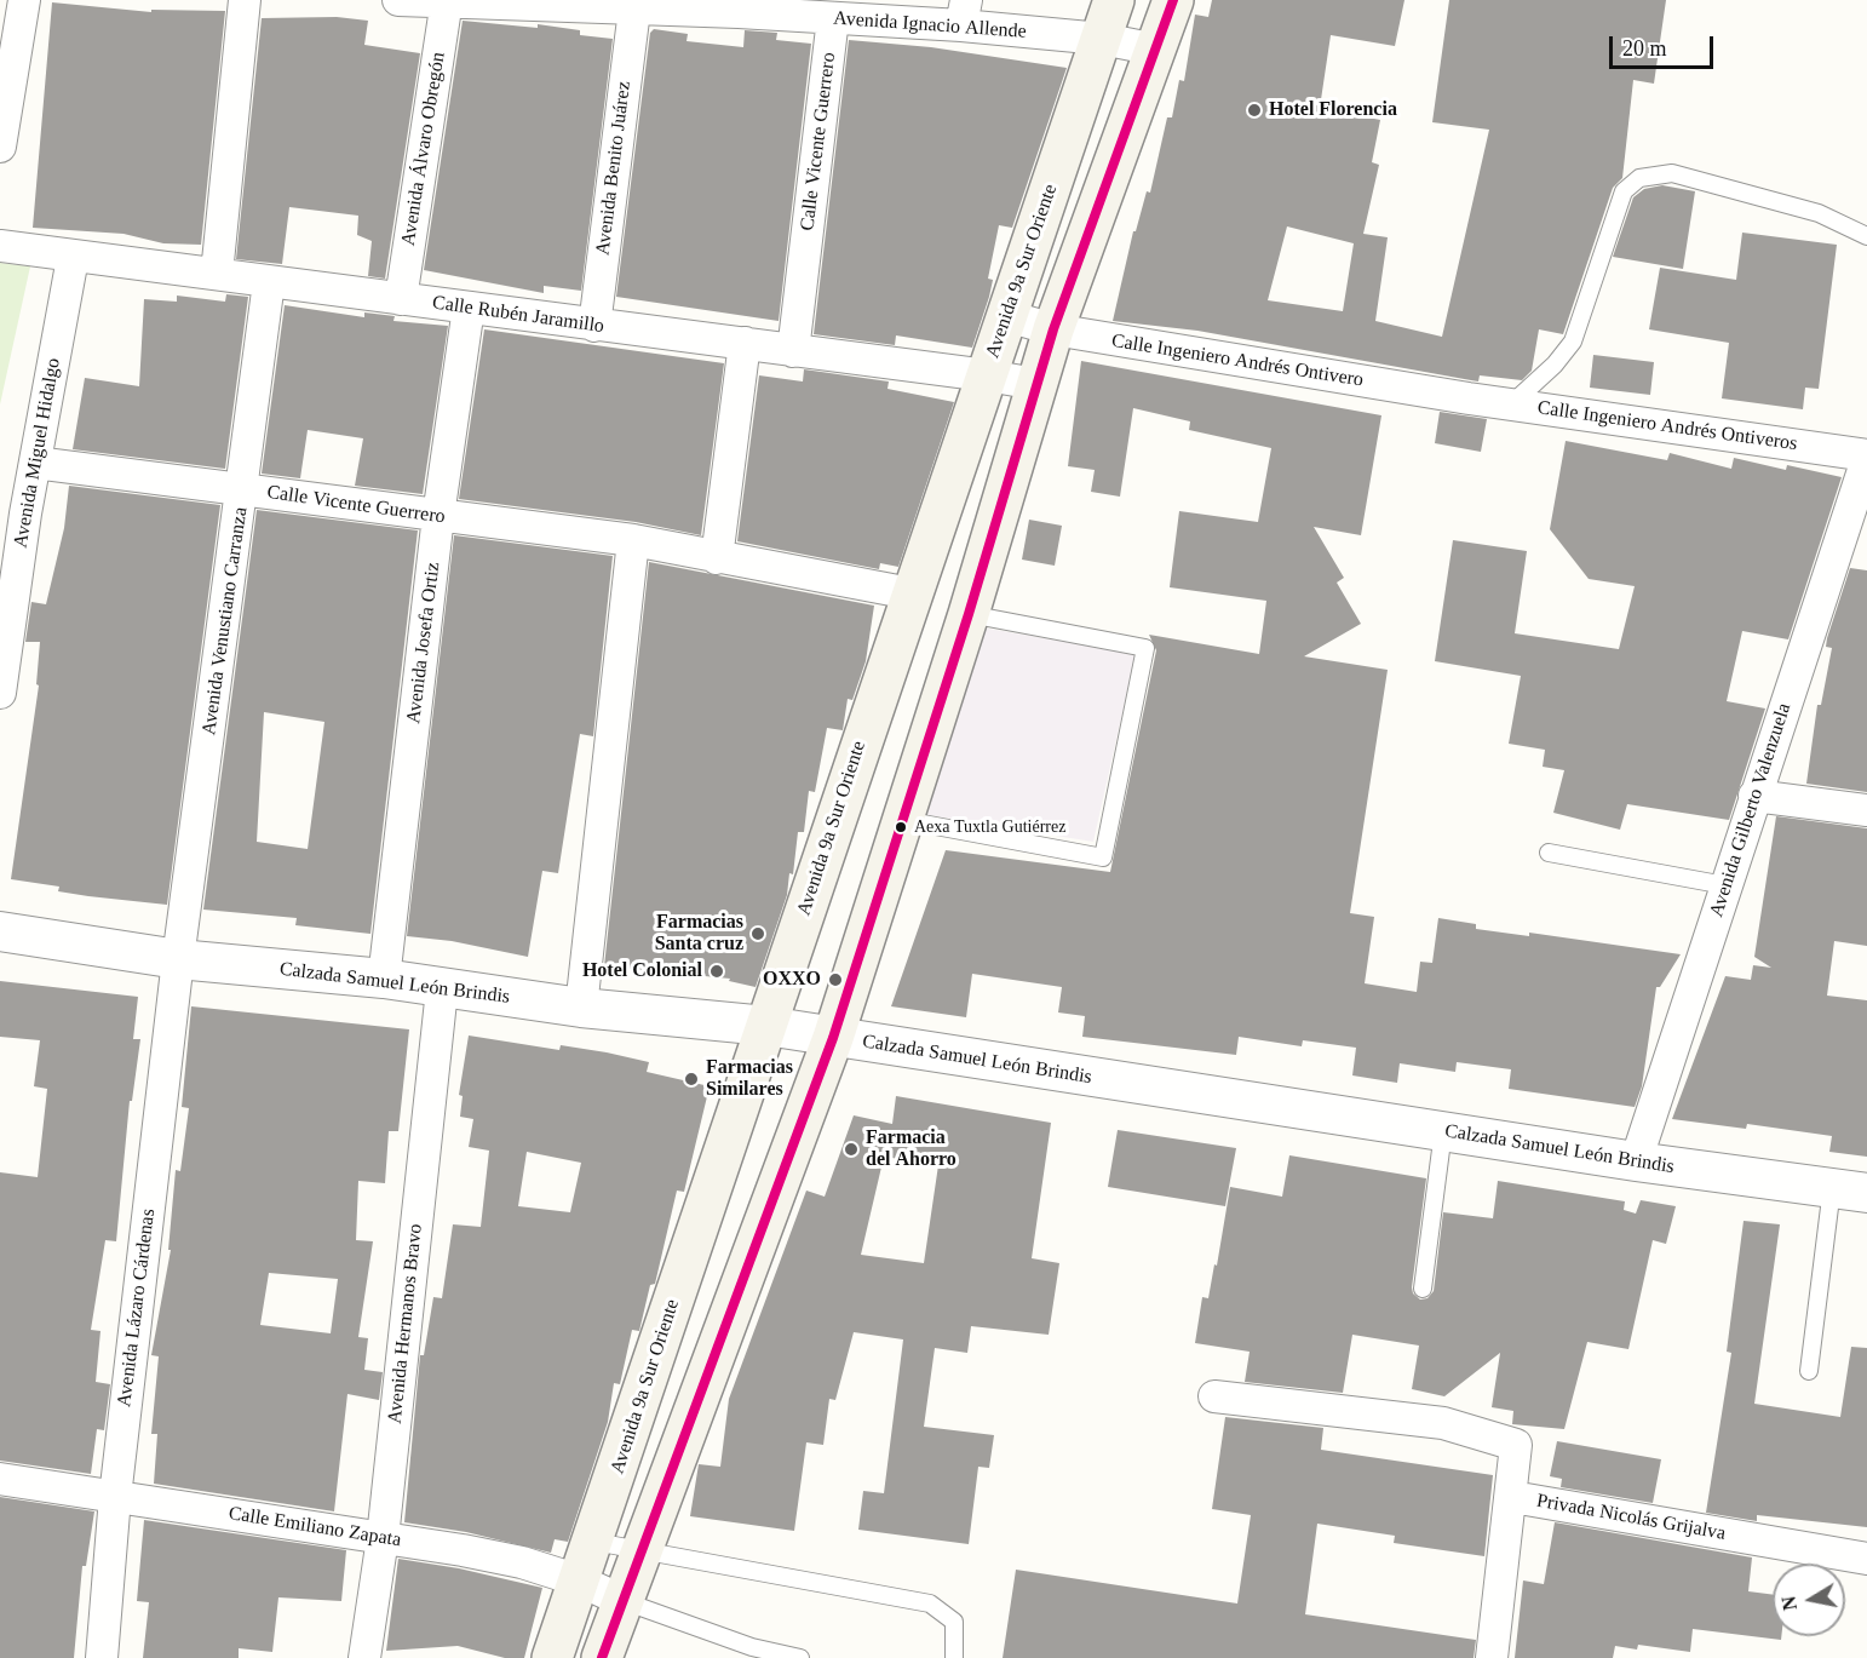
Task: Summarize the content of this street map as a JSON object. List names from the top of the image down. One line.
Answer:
{"streets":{"main road":["Avenida 9a Sur Oriente"],"street":["Avenida Ignacio Allende","Calle Vicente Guerrero","Avenida Álvaro Obregón","Avenida Benito Juárez","Calle Rubén Jaramillo","Calle Ingeniero Andrés Ontivero","Calle Ingeniero Andrés Ontiveros","Avenida Miguel Hidalgo","Avenida Venustiano Carranza","Avenida Josefa Ortiz","Avenida Gilberto Valenzuela","Calzada Samuel León Brindis","Avenida Lázaro Cárdenas","Avenida Hermanos Bravo","Privada Nicolás Grijalva","Calle Emiliano Zapata"]},"crossings":[["Avenida Ignacio Allende","Calle Vicente Guerrero"],["Avenida Ignacio Allende","Avenida Álvaro Obregón"],["Avenida Ignacio Allende","Avenida Benito Juárez"],["Avenida Ignacio Allende","Avenida 9a Sur Oriente"],["Calle Vicente Guerrero","Avenida 9a Sur Oriente"],["Calle Vicente Guerrero","Calle Rubén Jaramillo"],["Calle Vicente Guerrero","Avenida Miguel Hidalgo"],["Calle Vicente Guerrero","Avenida Venustiano Carranza"],["Calle Vicente Guerrero","Avenida Josefa Ortiz"],["Avenida Álvaro Obregón","Calle Rubén Jaramillo"],["Avenida Benito Juárez","Calle Rubén Jaramillo"],["Avenida 9a Sur Oriente","Calle Rubén Jaramillo"],["Avenida 9a Sur Oriente","Calle Ingeniero Andrés Ontivero"],["Avenida 9a Sur Oriente","Calzada Samuel León Brindis"],["Avenida 9a Sur Oriente","Calle Emiliano Zapata"],["Calle Rubén Jaramillo","Avenida Miguel Hidalgo"],["Calle Rubén Jaramillo","Avenida Venustiano Carranza"],["Calle Rubén Jaramillo","Avenida Josefa Ortiz"],["Calle Ingeniero Andrés Ontivero","Calle Ingeniero Andrés Ontiveros"],["Calle Ingeniero Andrés Ontiveros","Avenida Gilberto Valenzuela"],["Avenida Venustiano Carranza","Calzada Samuel León Brindis"],["Avenida Venustiano Carranza","Avenida Lázaro Cárdenas"],["Avenida Josefa Ortiz","Calzada Samuel León Brindis"],["Avenida Gilberto Valenzuela","Calzada Samuel León Brindis"],["Calzada Samuel León Brindis","Avenida Lázaro Cárdenas"],["Calzada Samuel León Brindis","Avenida Hermanos Bravo"],["Avenida Lázaro Cárdenas","Calle Emiliano Zapata"],["Avenida Hermanos Bravo","Calle Emiliano Zapata"]],"places":["Hotel Florencia","Aexa Tuxtla Gutiérrez","Farmacias Santa cruz","Hotel Colonial","OXXO","Farmacias Similares","Farmacia del Ahorro"],"scale_bar":"20 m","north":"left"}
